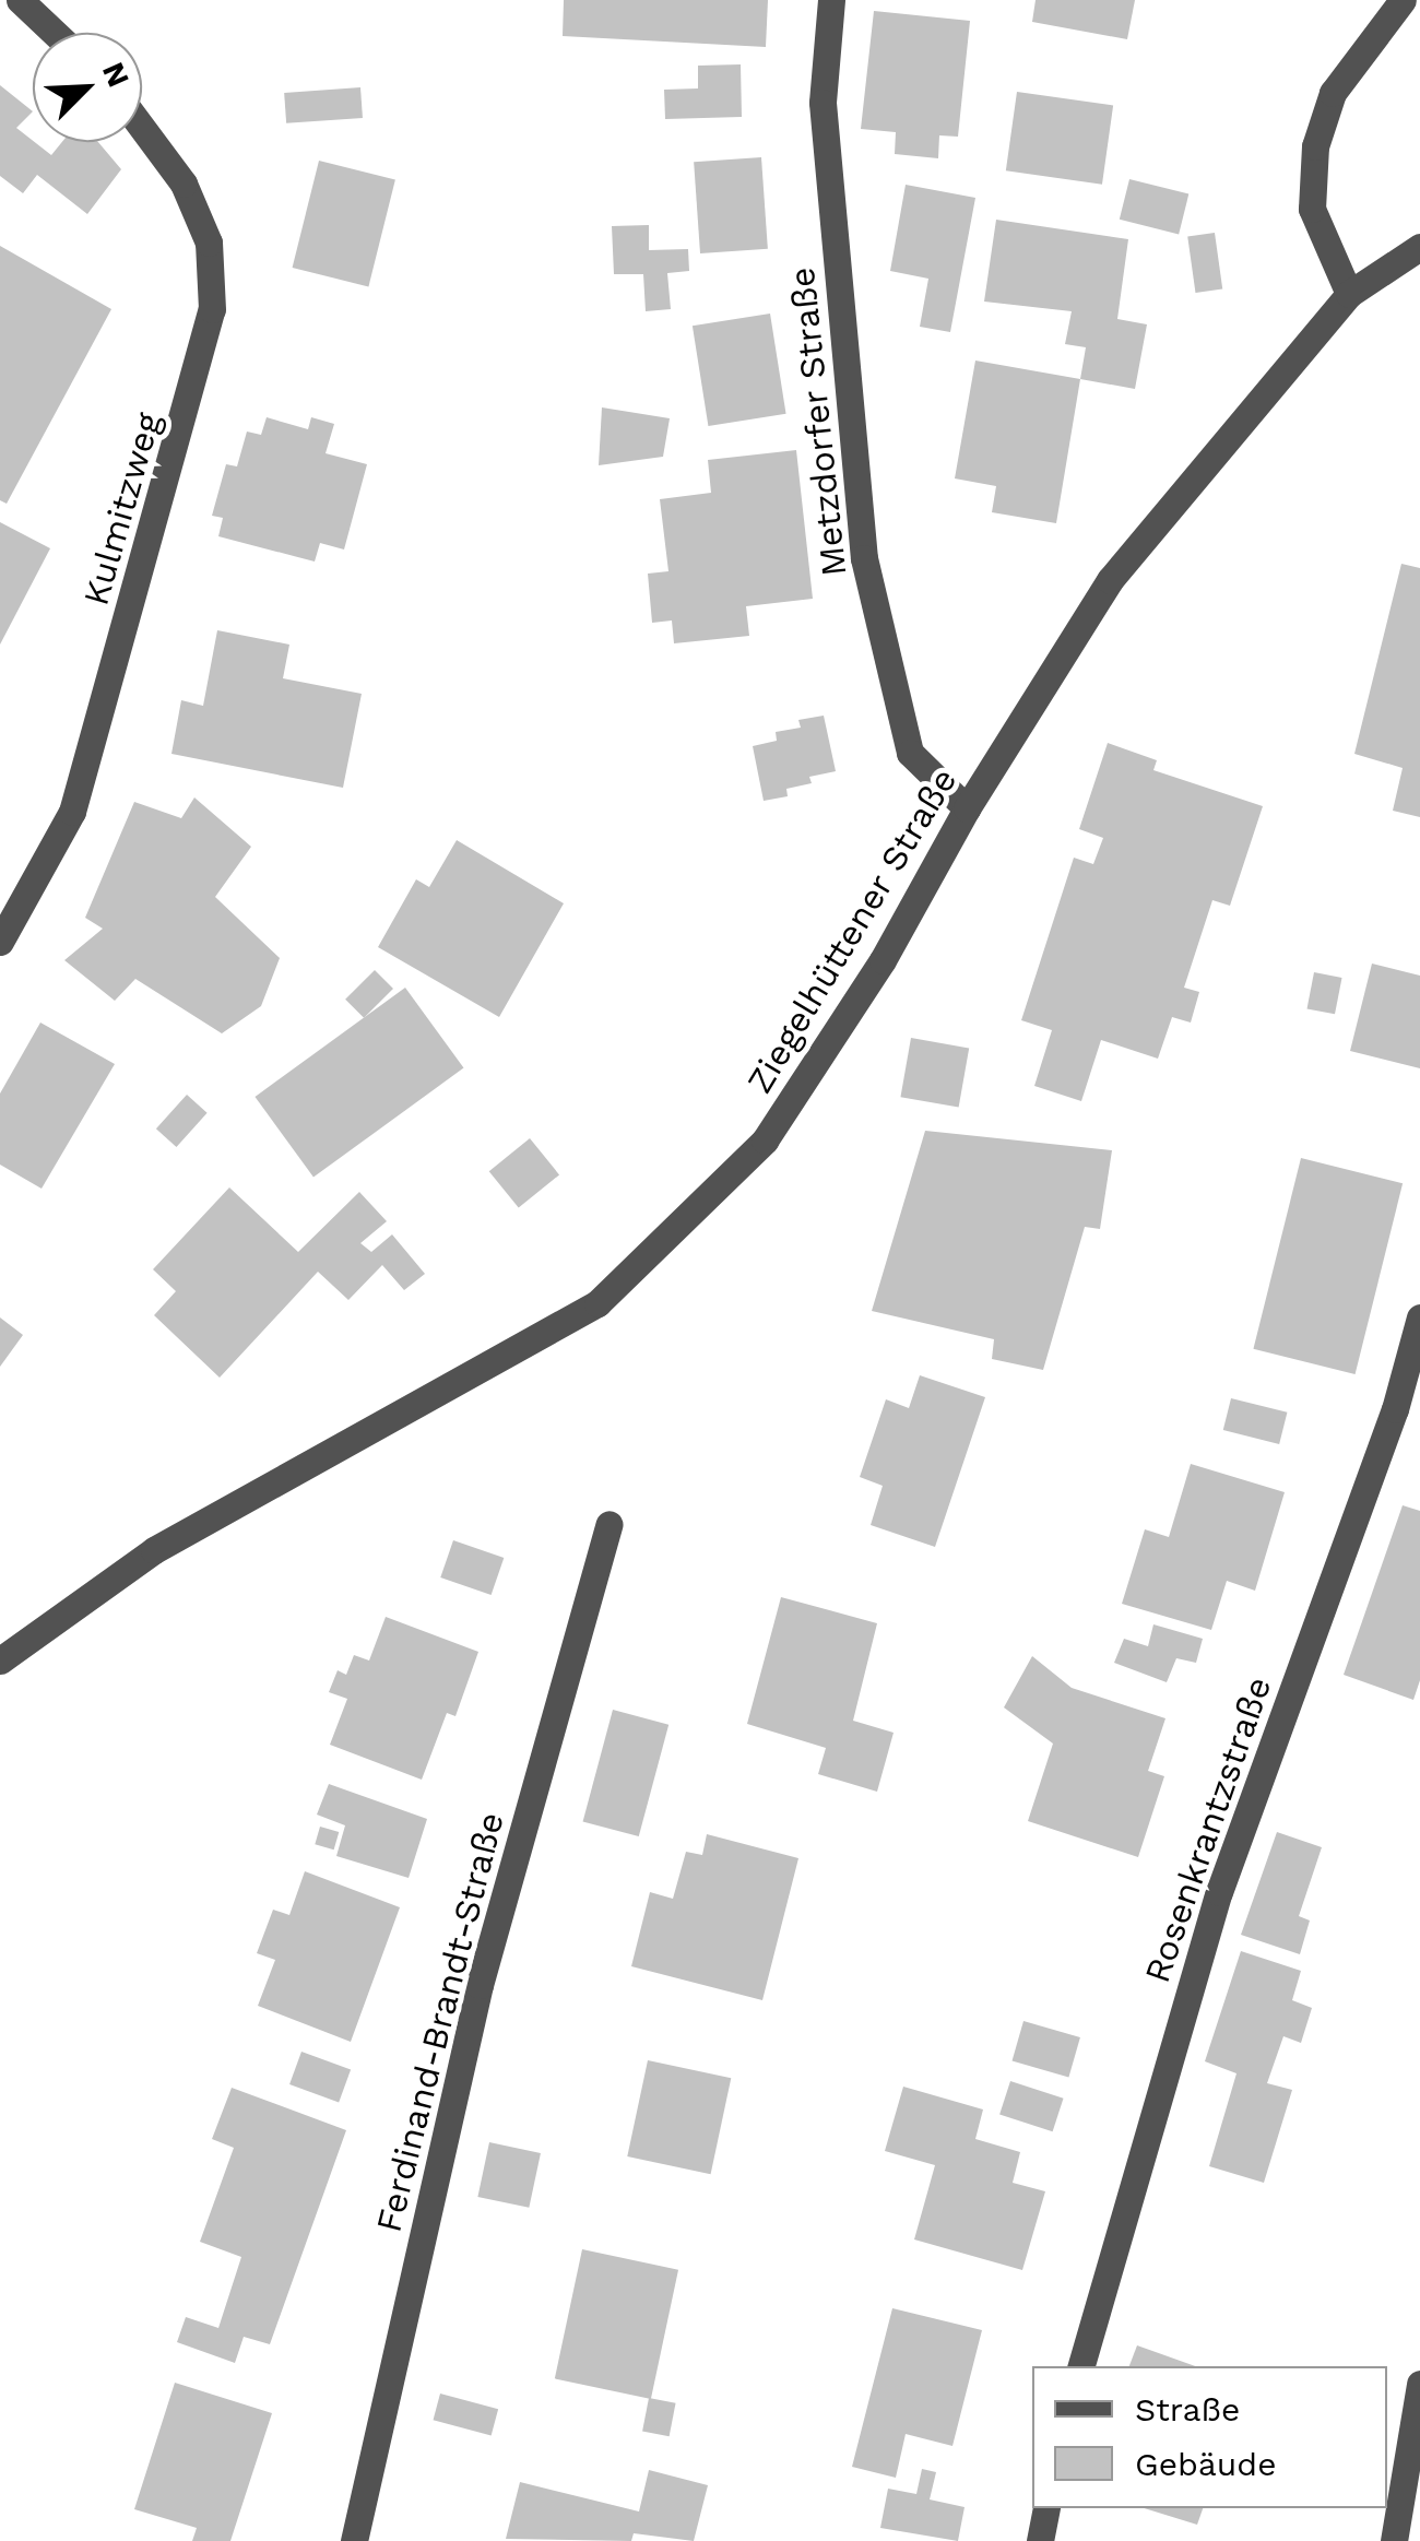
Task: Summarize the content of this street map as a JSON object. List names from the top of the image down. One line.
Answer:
{"streets":{"street":["Metzdorfer Straße","Kulmitzweg","Ziegelhüttener Straße","Rosenkrantzstraße","Ferdinand-Brandt-Straße"]},"crossings":[["Metzdorfer Straße","Ziegelhüttener Straße"]],"legend":["Straße","Gebäude"],"north":"top right"}
